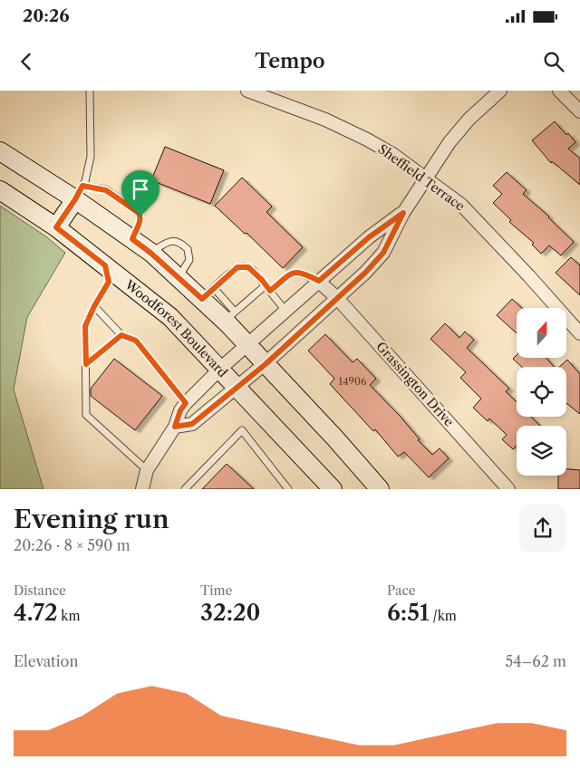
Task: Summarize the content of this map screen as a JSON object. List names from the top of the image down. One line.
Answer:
{"streets":{"main road":["Woodforest Boulevard"],"street":["Sheffield Terrace","Grassington Drive"]},"house_numbers":["14906"],"north":"top","page":{"status":"20:26","header":"Tempo","heading":["Evening run","20:26 · 8 × 590 m"],"stats":[["Distance","4.72 km"],["Time","32:20"],["Pace","6:51 /km"]],"chart":["Elevation","54–62 m"]}}
